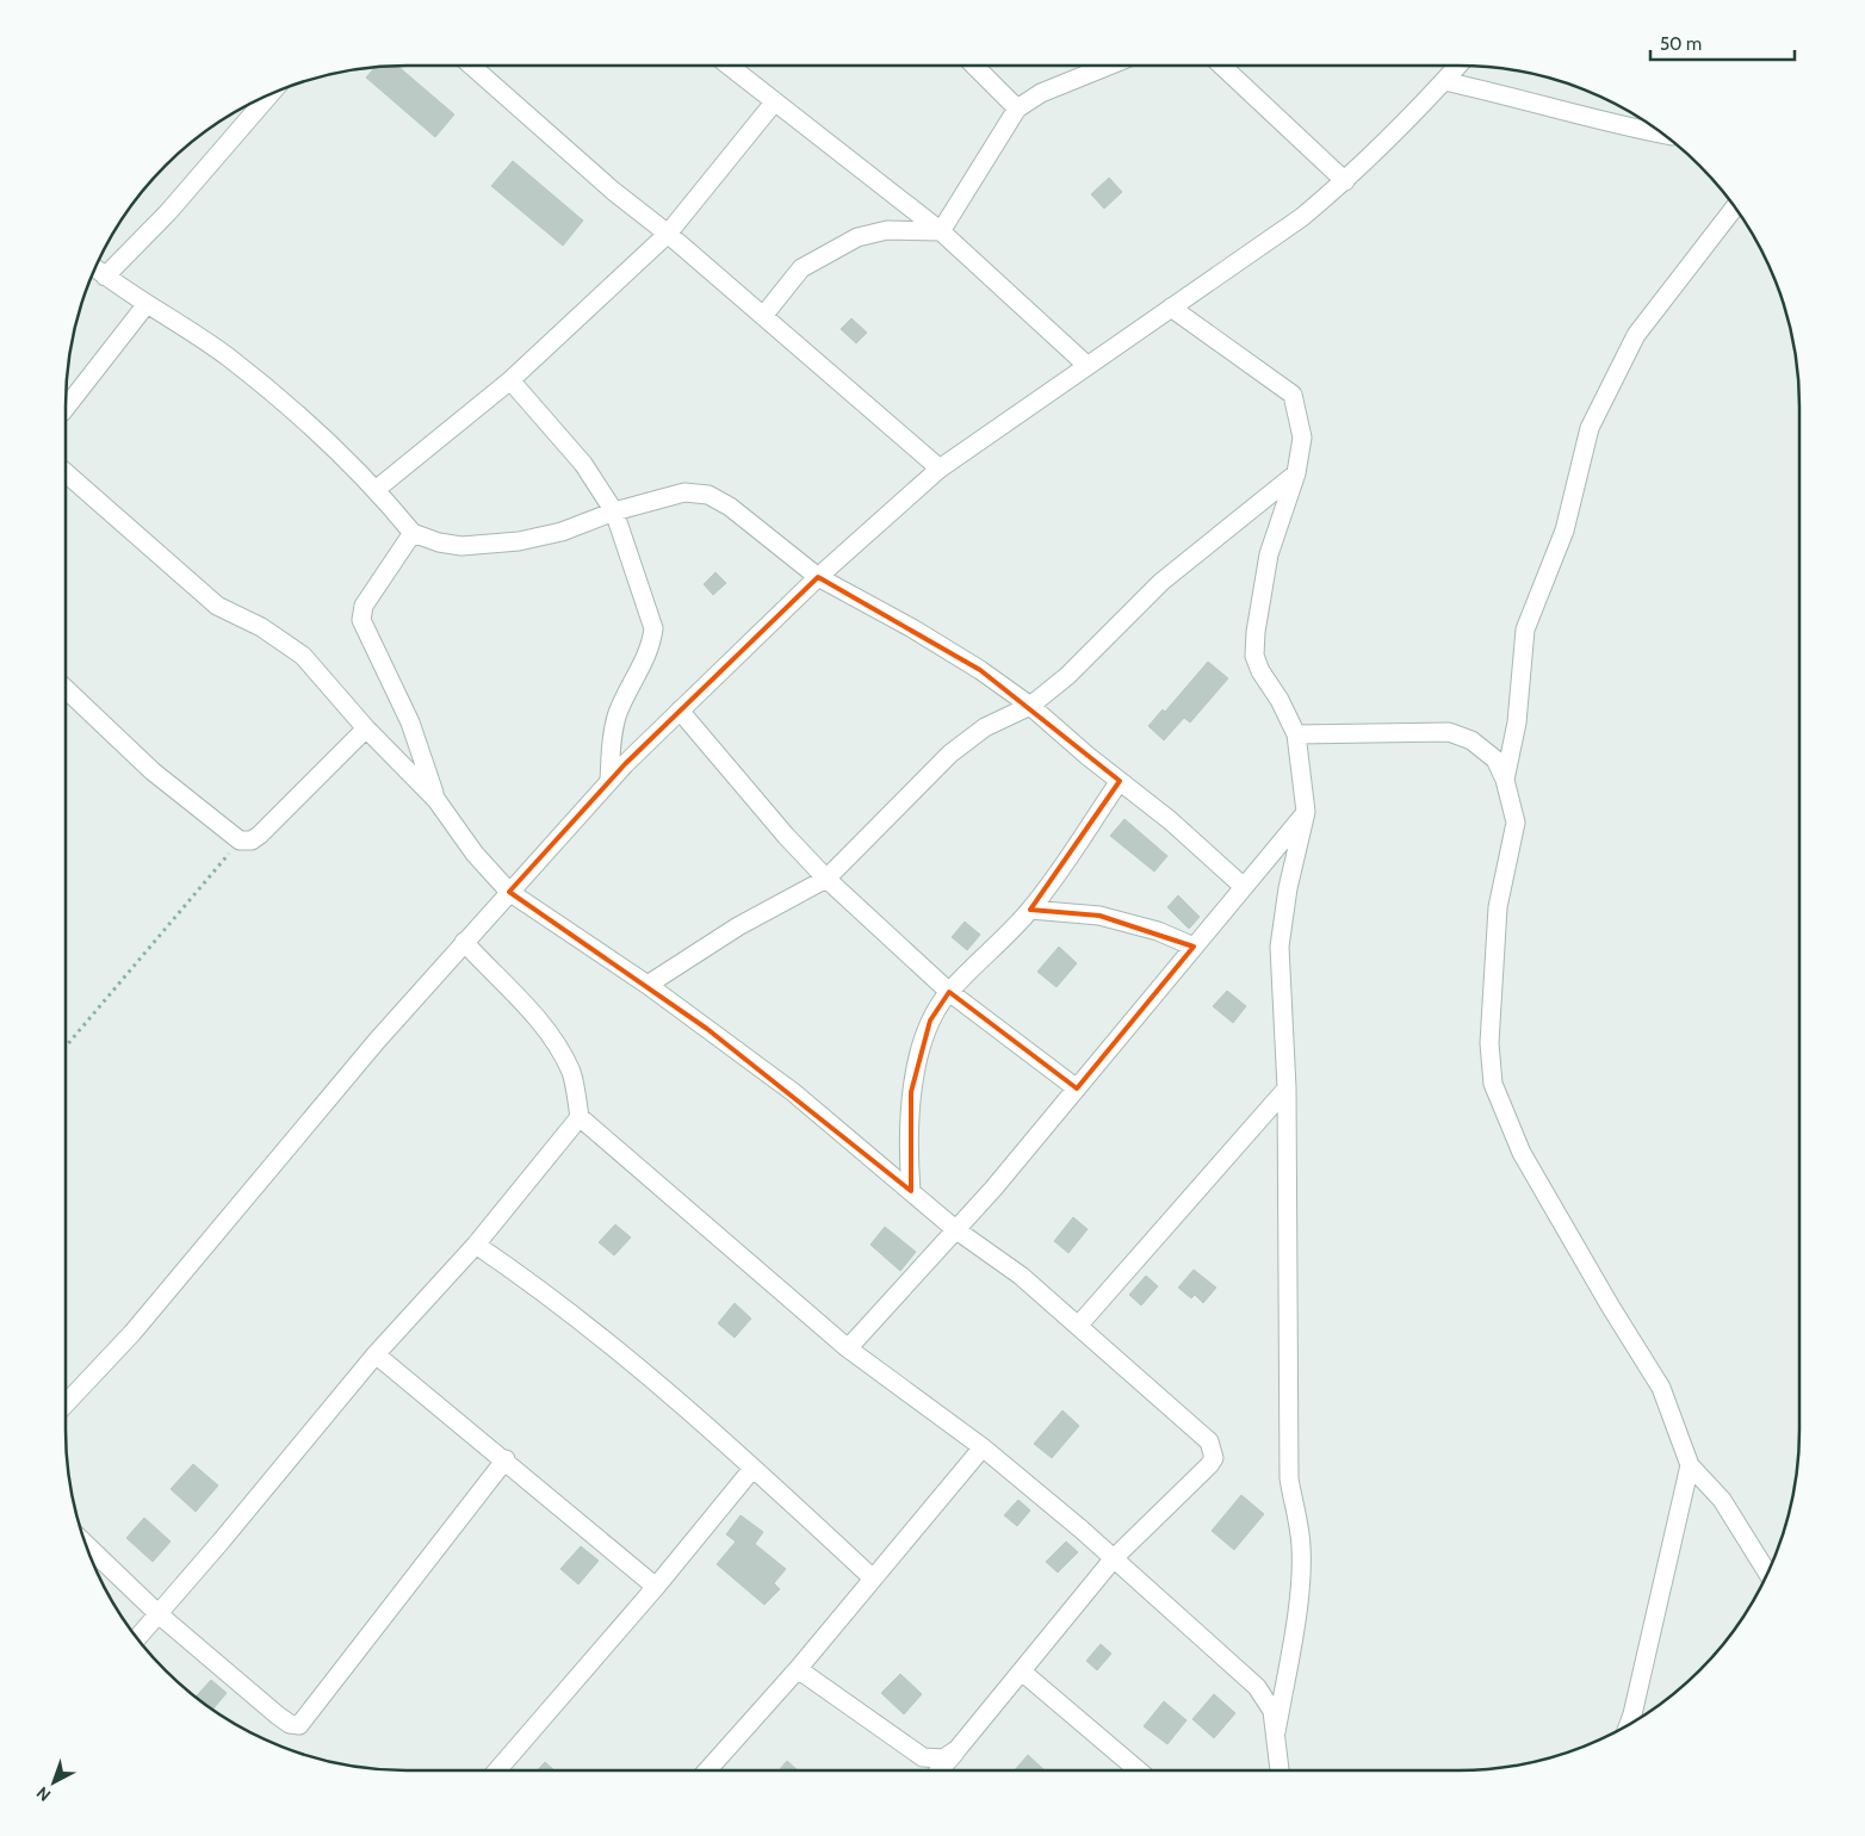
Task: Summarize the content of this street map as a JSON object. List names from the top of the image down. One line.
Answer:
{"scale_bar":"50 m","north":"bottom left"}
